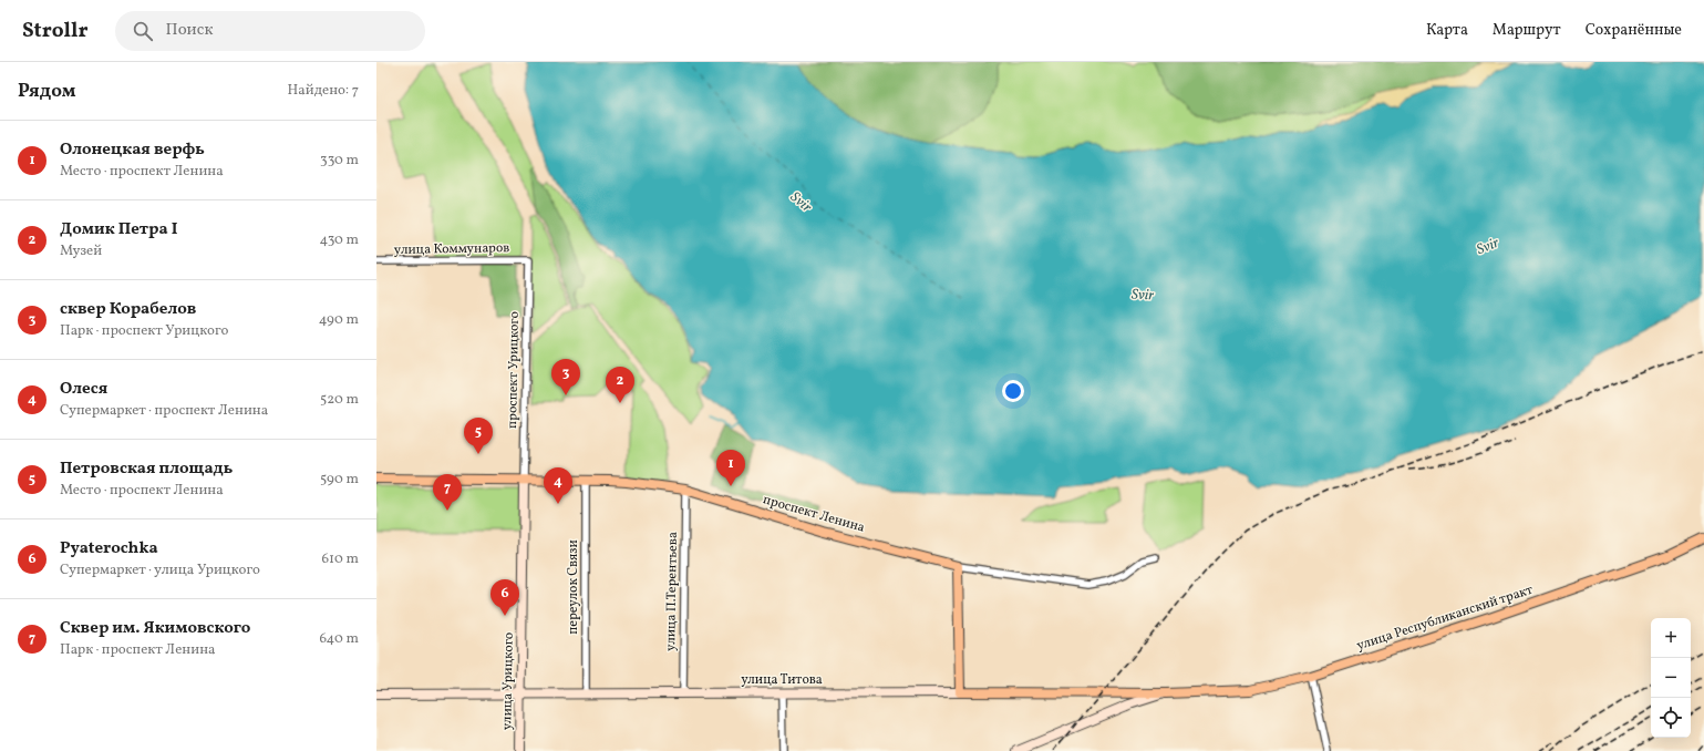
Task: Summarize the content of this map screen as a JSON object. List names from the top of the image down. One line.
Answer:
{"streets":{"main road":["проспект Ленина","улица Республиканский тракт","улица Титова"],"street":["улица Коммунаров","проспект Урицкого","переулок Связи","улица П.Терентьева","улица Урицкого"]},"crossings":[["улица Коммунаров","проспект Урицкого"],["проспект Урицкого","проспект Ленина"],["проспект Урицкого","улица Урицкого"],["проспект Ленина","переулок Связи"],["проспект Ленина","улица П.Терентьева"],["проспект Ленина","улица Урицкого"],["переулок Связи","улица Титова"],["улица П.Терентьева","улица Титова"],["улица Республиканский тракт","улица Титова"],["улица Титова","улица Урицкого"]],"water":["Svir"],"page":{"header":"Strollr","search":"Поиск","nav":["Карта","Маршрут","Сохранённые"],"heading":["Рядом","Найдено: 7"],"list":[{"mark":"1","name":"Олонецкая верфь","note":"Место · проспект Ленина","value":"330 m"},{"mark":"2","name":"Домик Петра I","note":"Музей","value":"430 m"},{"mark":"3","name":"сквер Корабелов","note":"Парк · проспект Урицкого","value":"490 m"},{"mark":"4","name":"Олеся","note":"Супермаркет · проспект Ленина","value":"520 m"},{"mark":"5","name":"Петровская площадь","note":"Место · проспект Ленина","value":"590 m"},{"mark":"6","name":"Pyaterochka","note":"Супермаркет · улица Урицкого","value":"610 m"},{"mark":"7","name":"Сквер им. Якимовского","note":"Парк · проспект Ленина","value":"640 m"}],"pins":["3","2","5","1","4","7","6"],"map_buttons":["+","−"]}}
